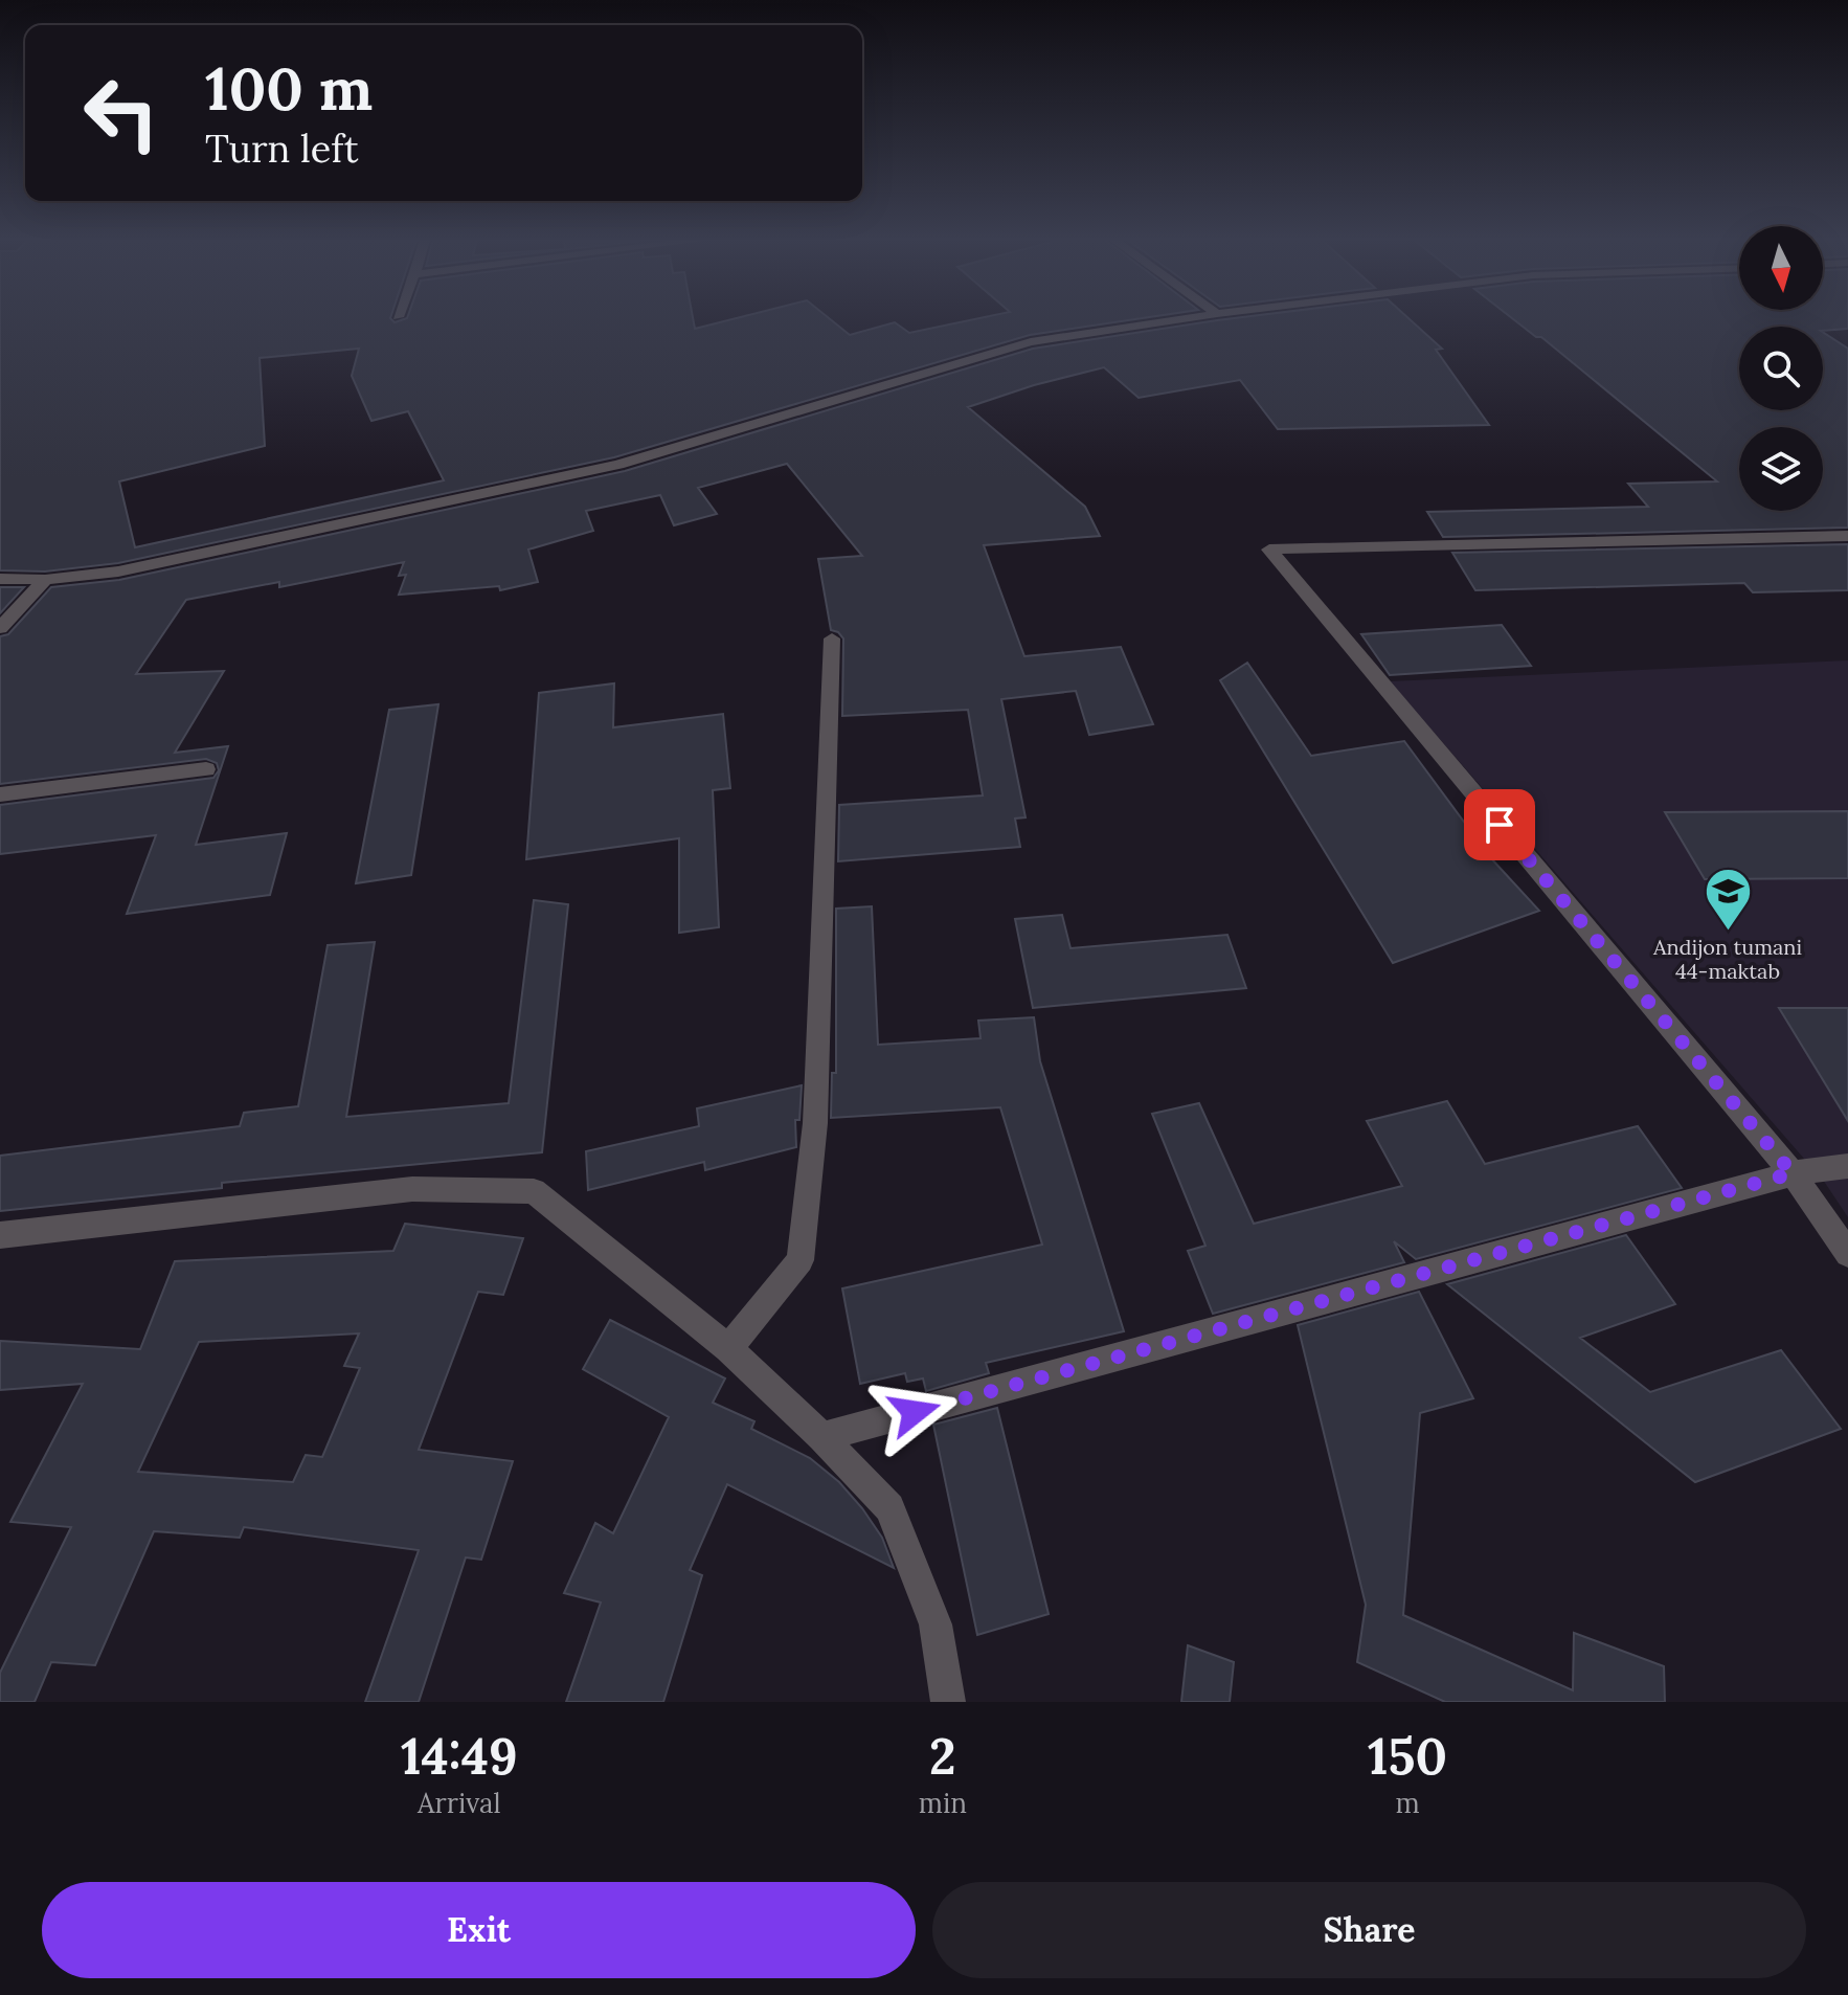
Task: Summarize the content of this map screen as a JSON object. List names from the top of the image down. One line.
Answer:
{"places":{"school or university":["Andijon tumani 44-maktab"]},"north":"bottom","page":{"turn":["100 m","Turn left"],"eta":["14:49","Arrival","2","min","150","m"],"buttons":["Exit","Share"]}}
